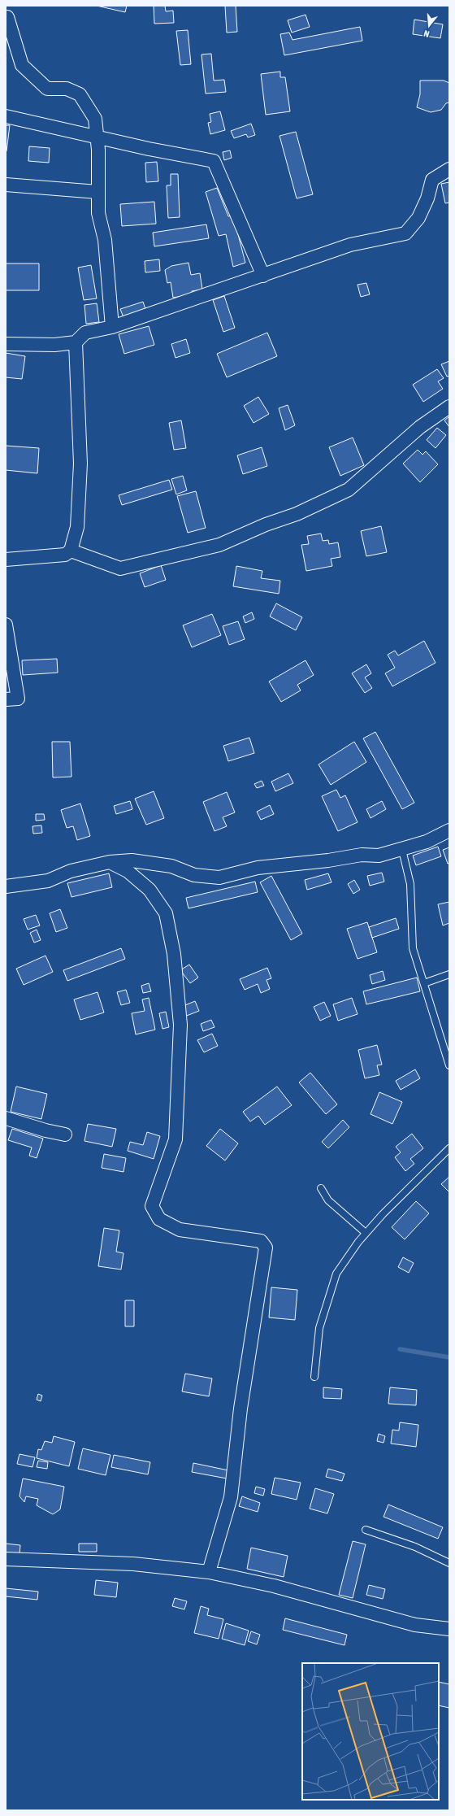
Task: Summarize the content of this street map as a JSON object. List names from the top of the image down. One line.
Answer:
{"north":"bottom"}
